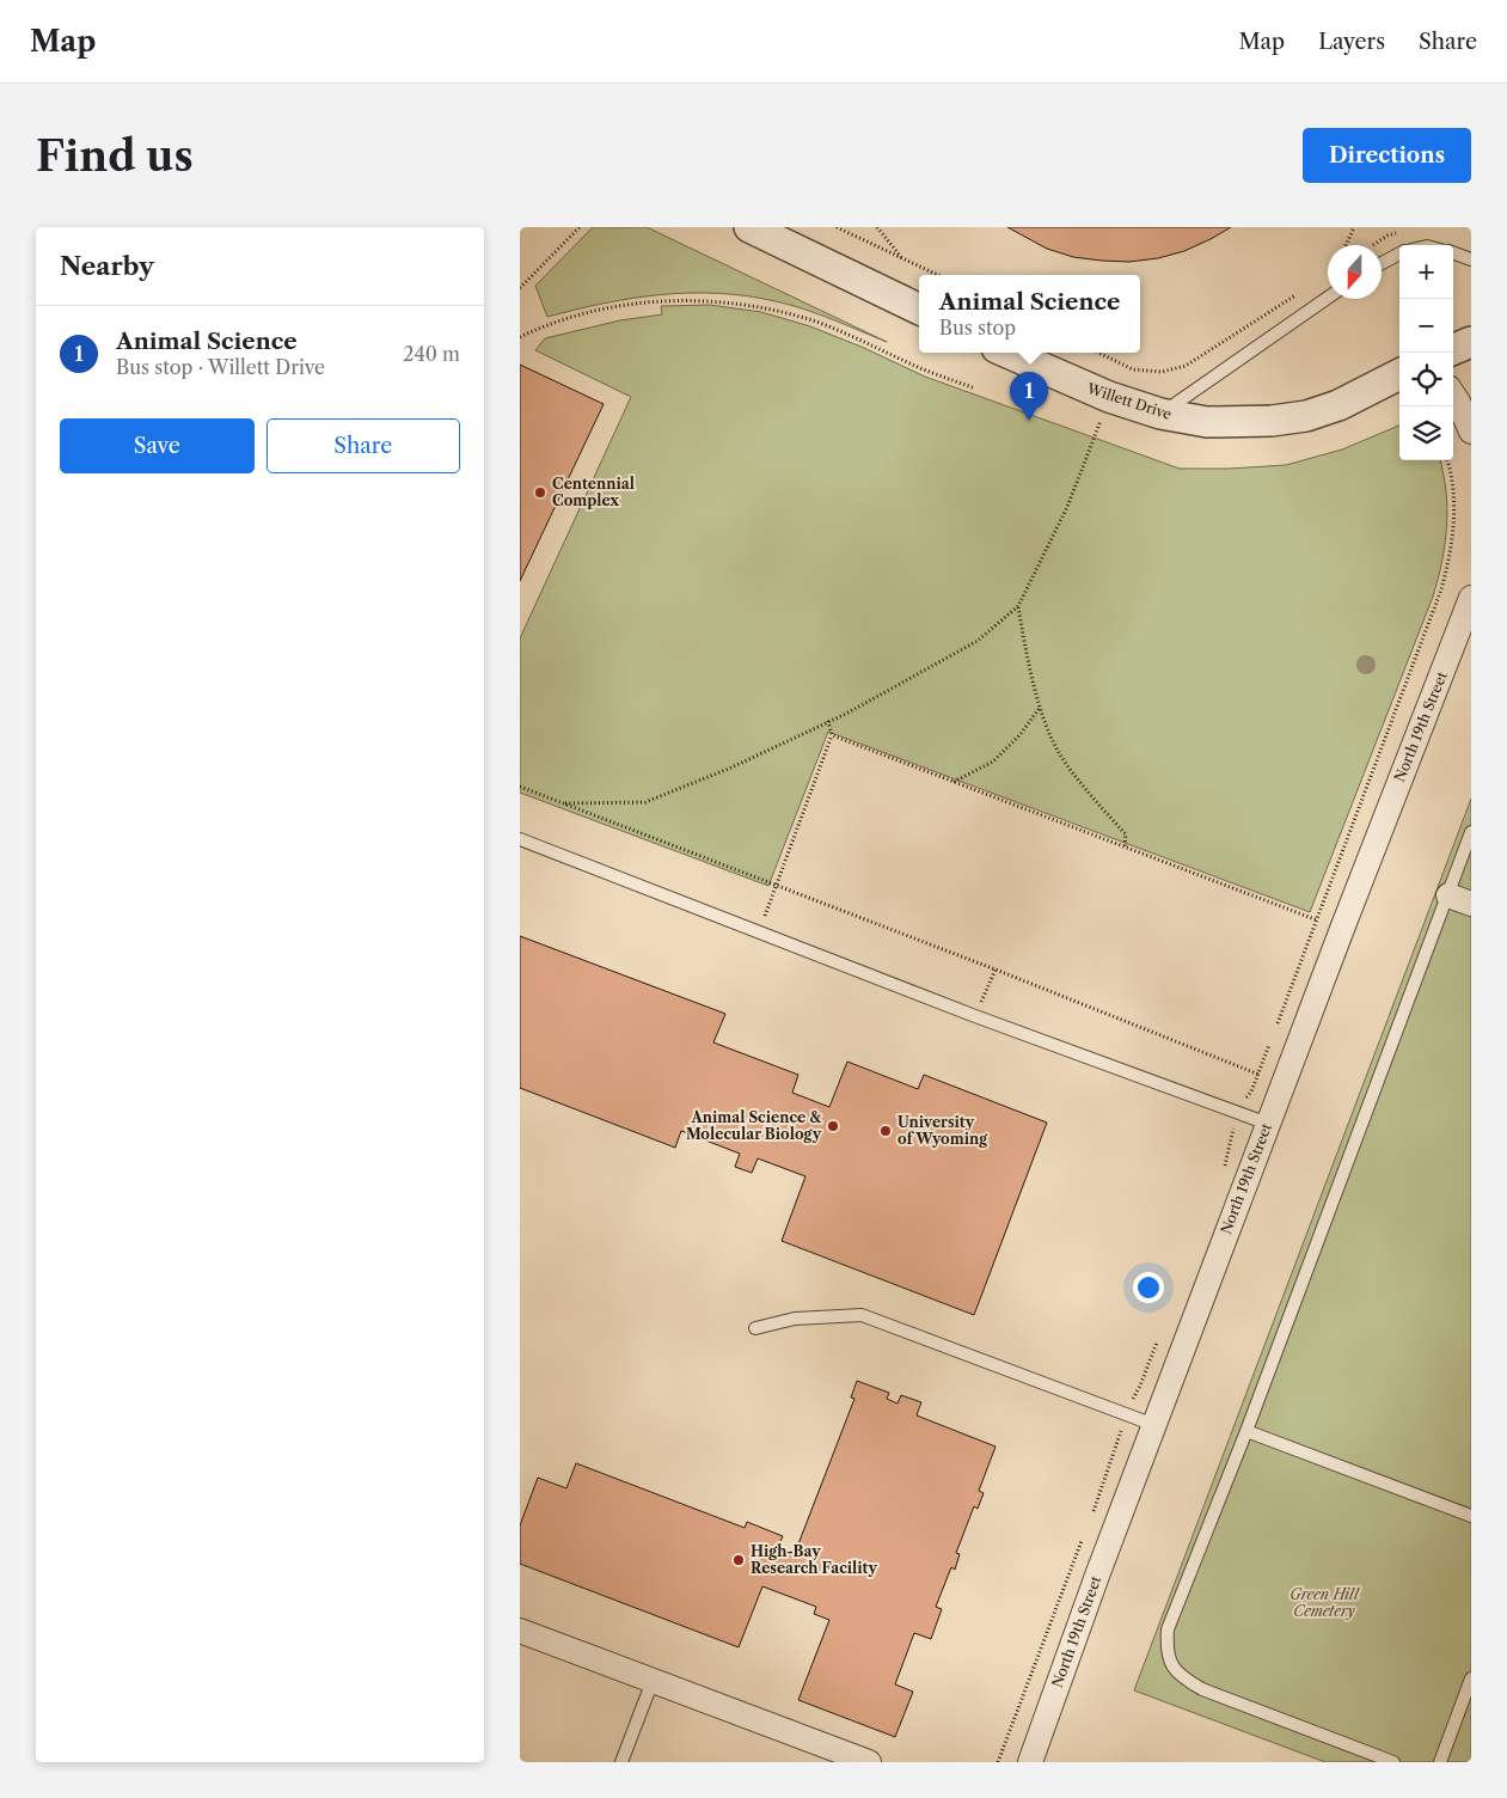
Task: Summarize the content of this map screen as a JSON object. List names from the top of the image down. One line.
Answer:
{"streets":{"street":["Willett Drive","North 19th Street"]},"parks":["Green Hill Cemetery"],"places":["Centennial Complex","Animal Science & Molecular Biology","University of Wyoming","High-Bay Research Facility"],"north":"bottom","page":{"header":"Map","nav":["Map","Layers","Share"],"buttons":["Directions",["Save","Share"]],"title":"Find us","heading":"Nearby","map_buttons":["+","−"],"popup":["Animal Science","Bus stop"],"list":[{"mark":"1","name":"Animal Science","note":"Bus stop · Willett Drive","value":"240 m"}],"pins":"1"}}
